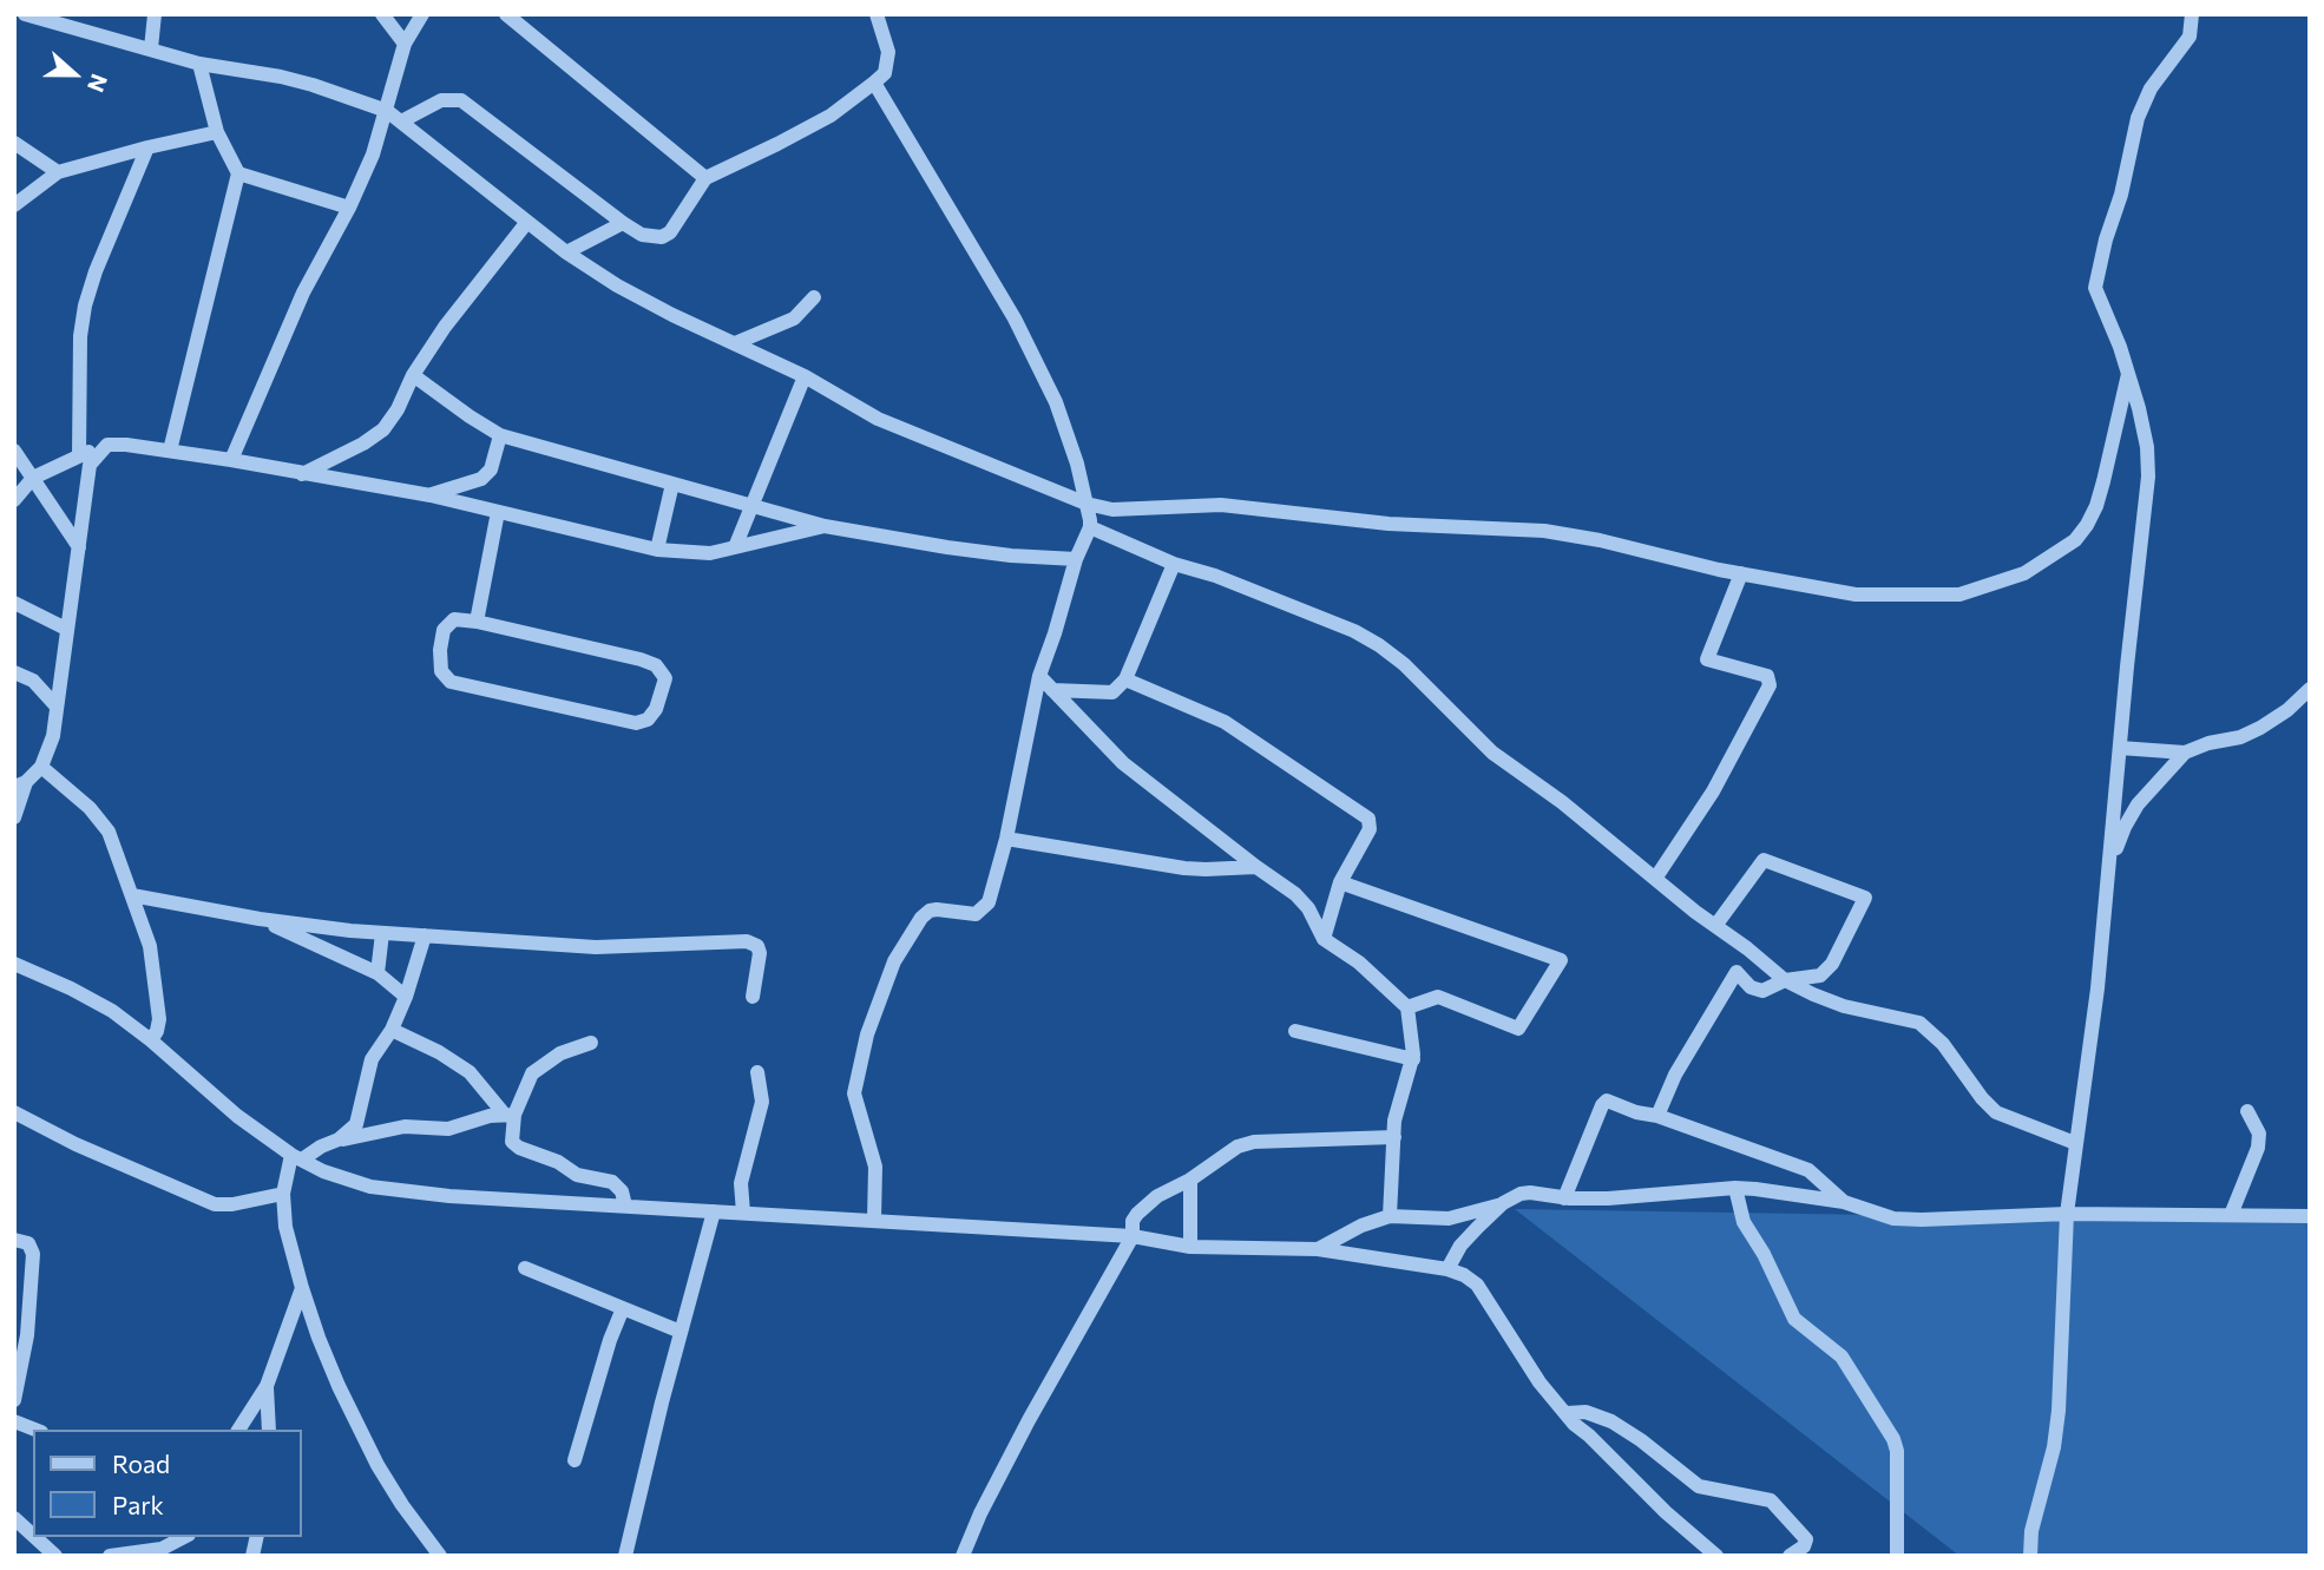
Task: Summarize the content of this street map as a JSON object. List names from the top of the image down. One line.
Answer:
{"legend":["Road","Park"],"north":"right"}
